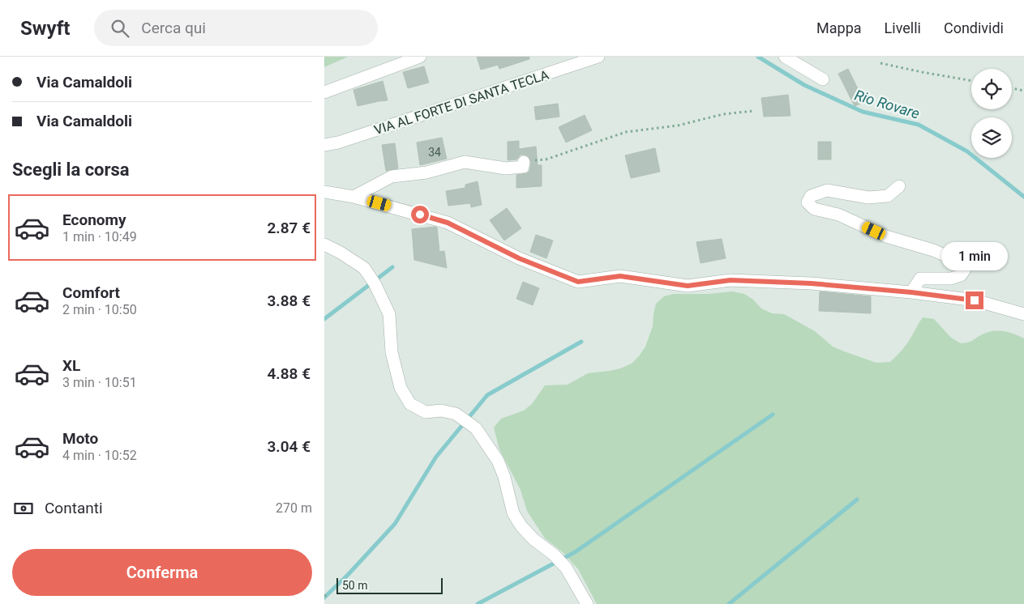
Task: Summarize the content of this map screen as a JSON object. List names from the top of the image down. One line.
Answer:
{"streets":{"street":["VIA AL FORTE DI SANTA TECLA"]},"water":["Rio Rovare"],"house_numbers":["34"],"scale_bar":"50 m","page":{"header":"Swyft","search":"Cerca qui","nav":["Mappa","Livelli","Condividi"],"banner":["Via Camaldoli","Via Camaldoli"],"heading":"Scegli la corsa","list":[{"name":"Economy","note":"1 min · 10:49","value":"2.87 €"},{"name":"Comfort","note":"2 min · 10:50","value":"3.88 €"},{"name":"XL","note":"3 min · 10:51","value":"4.88 €"},{"name":"Moto","note":"4 min · 10:52","value":"3.04 €"}],"bubble":"1 min","pay":["Contanti","270 m"],"buttons":"Conferma","scale":"50 m"}}
